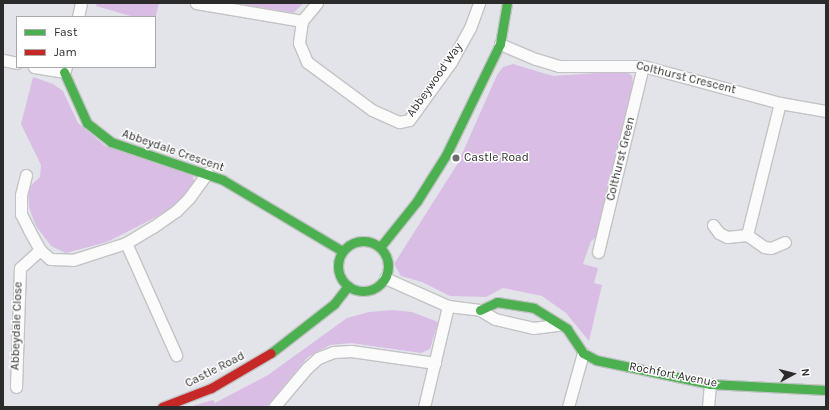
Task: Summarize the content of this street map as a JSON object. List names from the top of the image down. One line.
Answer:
{"streets":{"street":["Colthurst Crescent","Abbeywood Way","Abbeydale Crescent","Colthurst Green","Abbeydale Close","Castle Road","Rochfort Avenue"]},"crossings":[["Colthurst Crescent","Colthurst Green"],["Abbeydale Crescent","Castle Road"]],"places":["Castle Road"],"legend":["Fast","Jam"],"north":"right"}
